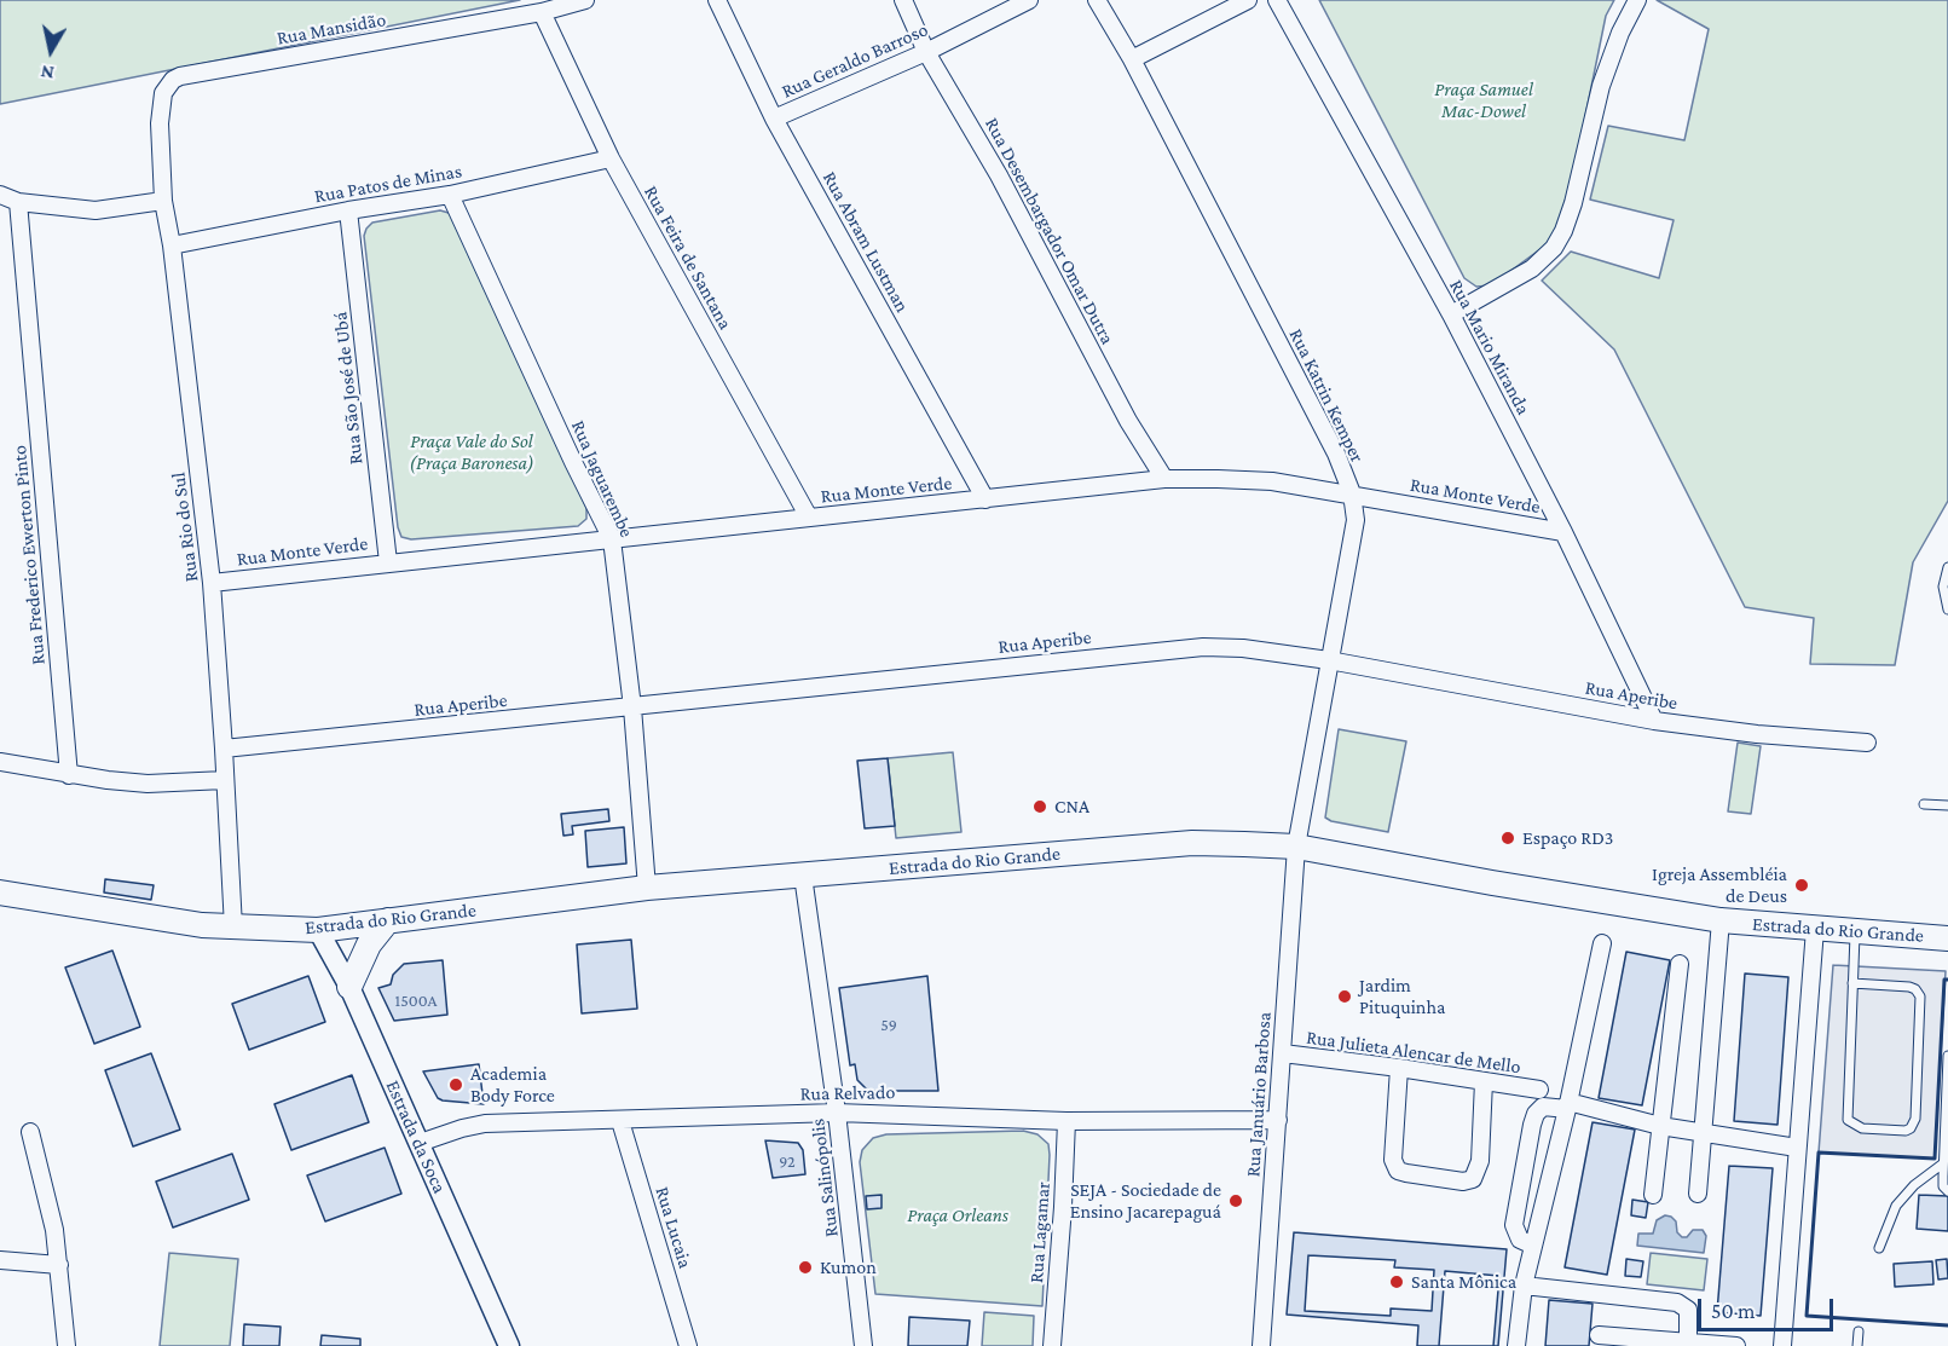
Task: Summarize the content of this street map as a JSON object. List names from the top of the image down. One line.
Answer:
{"streets":{"main road":["Estrada do Rio Grande"],"street":["Rua Mansidão","Rua Geraldo Barroso","Rua Patos de Minas","Rua Desembargador Omar Dutra","Rua Abram Lustman","Rua Feira de Santana","Rua Mario Miranda","Rua São José de Ubá","Rua Katrin Kemper","Rua Jaguarembe","Rua Monte Verde","Rua Rio do Sul","Rua Frederico Ewerton Pinto","Rua Aperibe","Rua Julieta Alencar de Mello","Rua Relvado","Rua Januário Barbosa","Estrada da Soca","Rua Salinópolis","Rua Lucaia","Rua Lagamar"]},"crossings":[["Rua Mansidão","Rua Feira de Santana"],["Rua Mansidão","Rua Rio do Sul"],["Rua Geraldo Barroso","Rua Desembargador Omar Dutra"],["Rua Geraldo Barroso","Rua Abram Lustman"],["Rua Patos de Minas","Rua Feira de Santana"],["Rua Patos de Minas","Rua São José de Ubá"],["Rua Patos de Minas","Rua Jaguarembe"],["Rua Patos de Minas","Rua Rio do Sul"],["Rua Desembargador Omar Dutra","Rua Monte Verde"],["Rua Abram Lustman","Rua Monte Verde"],["Rua Feira de Santana","Rua Monte Verde"],["Rua Mario Miranda","Rua Monte Verde"],["Rua Mario Miranda","Rua Aperibe"],["Rua São José de Ubá","Rua Monte Verde"],["Rua Katrin Kemper","Rua Monte Verde"],["Rua Katrin Kemper","Rua Aperibe"],["Rua Katrin Kemper","Estrada do Rio Grande"],["Rua Katrin Kemper","Rua Januário Barbosa"],["Rua Jaguarembe","Rua Monte Verde"],["Rua Jaguarembe","Rua Aperibe"],["Rua Jaguarembe","Estrada do Rio Grande"],["Rua Monte Verde","Rua Rio do Sul"],["Rua Rio do Sul","Rua Aperibe"],["Rua Rio do Sul","Estrada do Rio Grande"],["Estrada do Rio Grande","Rua Januário Barbosa"],["Estrada do Rio Grande","Estrada da Soca"],["Estrada do Rio Grande","Rua Salinópolis"],["Rua Julieta Alencar de Mello","Rua Januário Barbosa"],["Rua Relvado","Rua Januário Barbosa"],["Rua Relvado","Estrada da Soca"],["Rua Relvado","Rua Salinópolis"],["Rua Relvado","Rua Lucaia"],["Rua Relvado","Rua Lagamar"]],"parks":["Praça Samuel Mac-Dowel","Praça Vale do Sol (Praça Baronesa)","Praça Orleans"],"places":["CNA","Espaço RD3","Igreja Assembléia de Deus","Jardim Pituquinha","Academia Body Force","SEJA - Sociedade de Ensino Jacarepaguá","Kumon","Santa Mônica"],"house_numbers":["1500A","59","92"],"scale_bar":"50 m","north":"bottom"}
